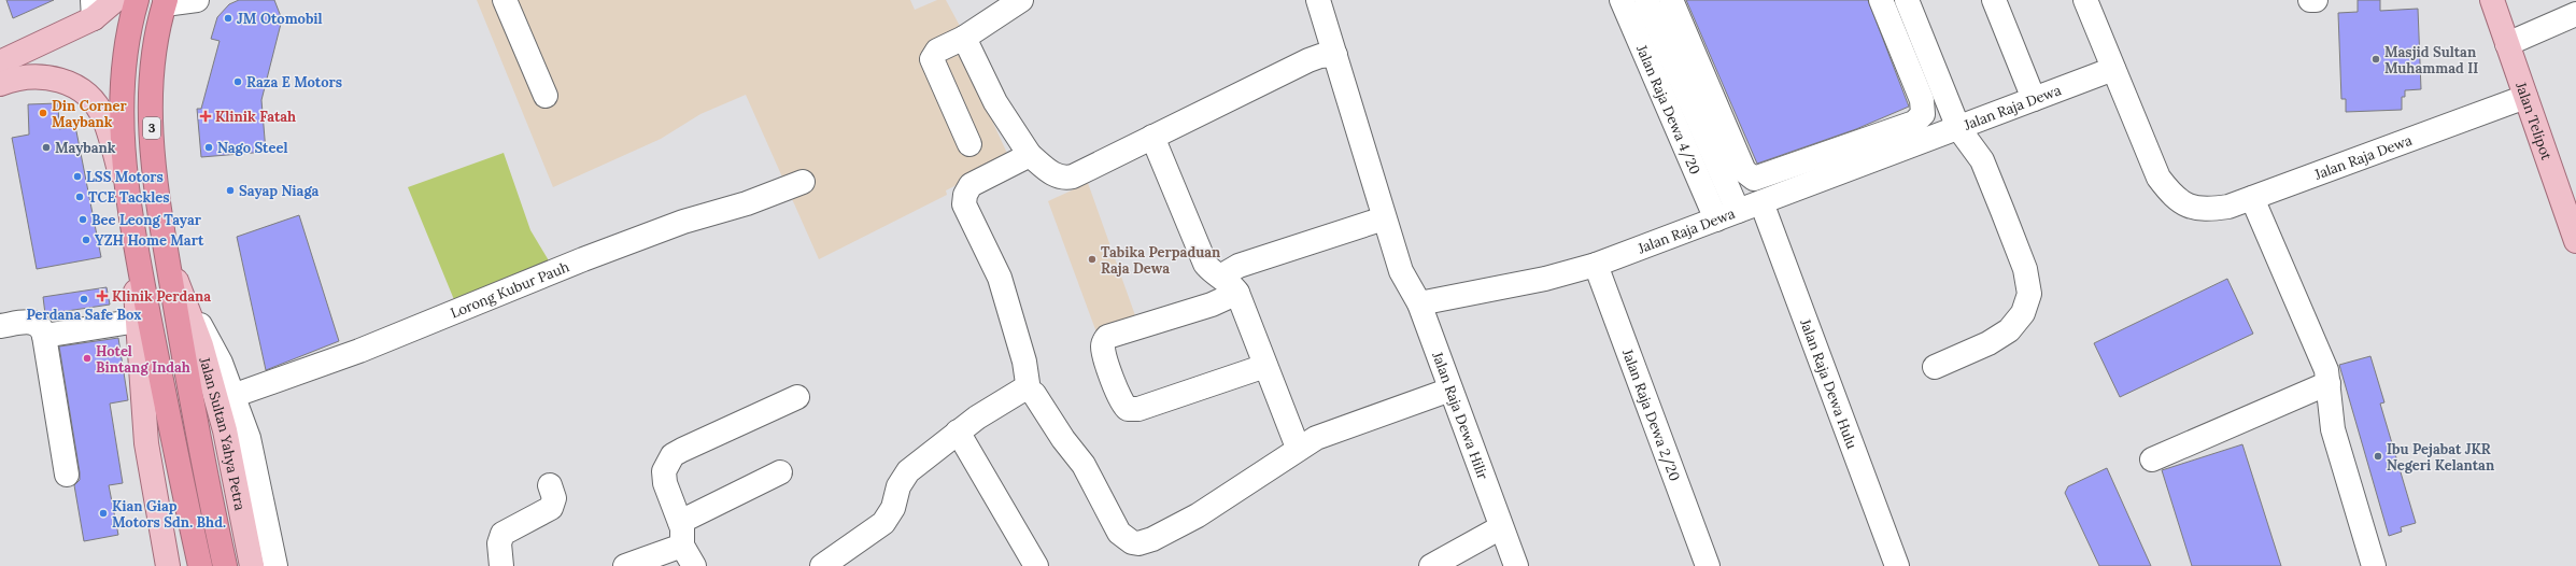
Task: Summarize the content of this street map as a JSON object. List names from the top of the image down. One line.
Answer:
{"streets":{"highway":["3","Jalan Sultan Yahya Petra"],"main road":["Jalan Telipot"],"street":["Jalan Raja Dewa","Jalan Raja Dewa 4/20","Lorong Kubur Pauh","Jalan Raja Dewa Hulu","Jalan Raja Dewa Hilir","Jalan Raja Dewa 2/20"]},"crossings":[["Jalan Raja Dewa","Jalan Raja Dewa 4/20"],["Jalan Raja Dewa","Jalan Telipot"],["Jalan Raja Dewa","Jalan Raja Dewa Hulu"],["Jalan Raja Dewa","Jalan Raja Dewa Hilir"],["Jalan Raja Dewa","Jalan Raja Dewa 2/20"]],"places":{"other":["JM Otomobil","Masjid Sultan Muhammad II","Raza E Motors","Din Corner Maybank","Maybank","Nago Steel","LSS Motors","Sayap Niaga","TCE Tackles","Bee Leong Tayar","YZH Home Mart","Tabika Perpaduan Raja Dewa","Perdana Safe Box","Hotel Bintang Indah","Ibu Pejabat JKR Negeri Kelantan","Kian Giap Motors Sdn. Bhd."],"health":["Klinik Fatah","Klinik Perdana"]}}
